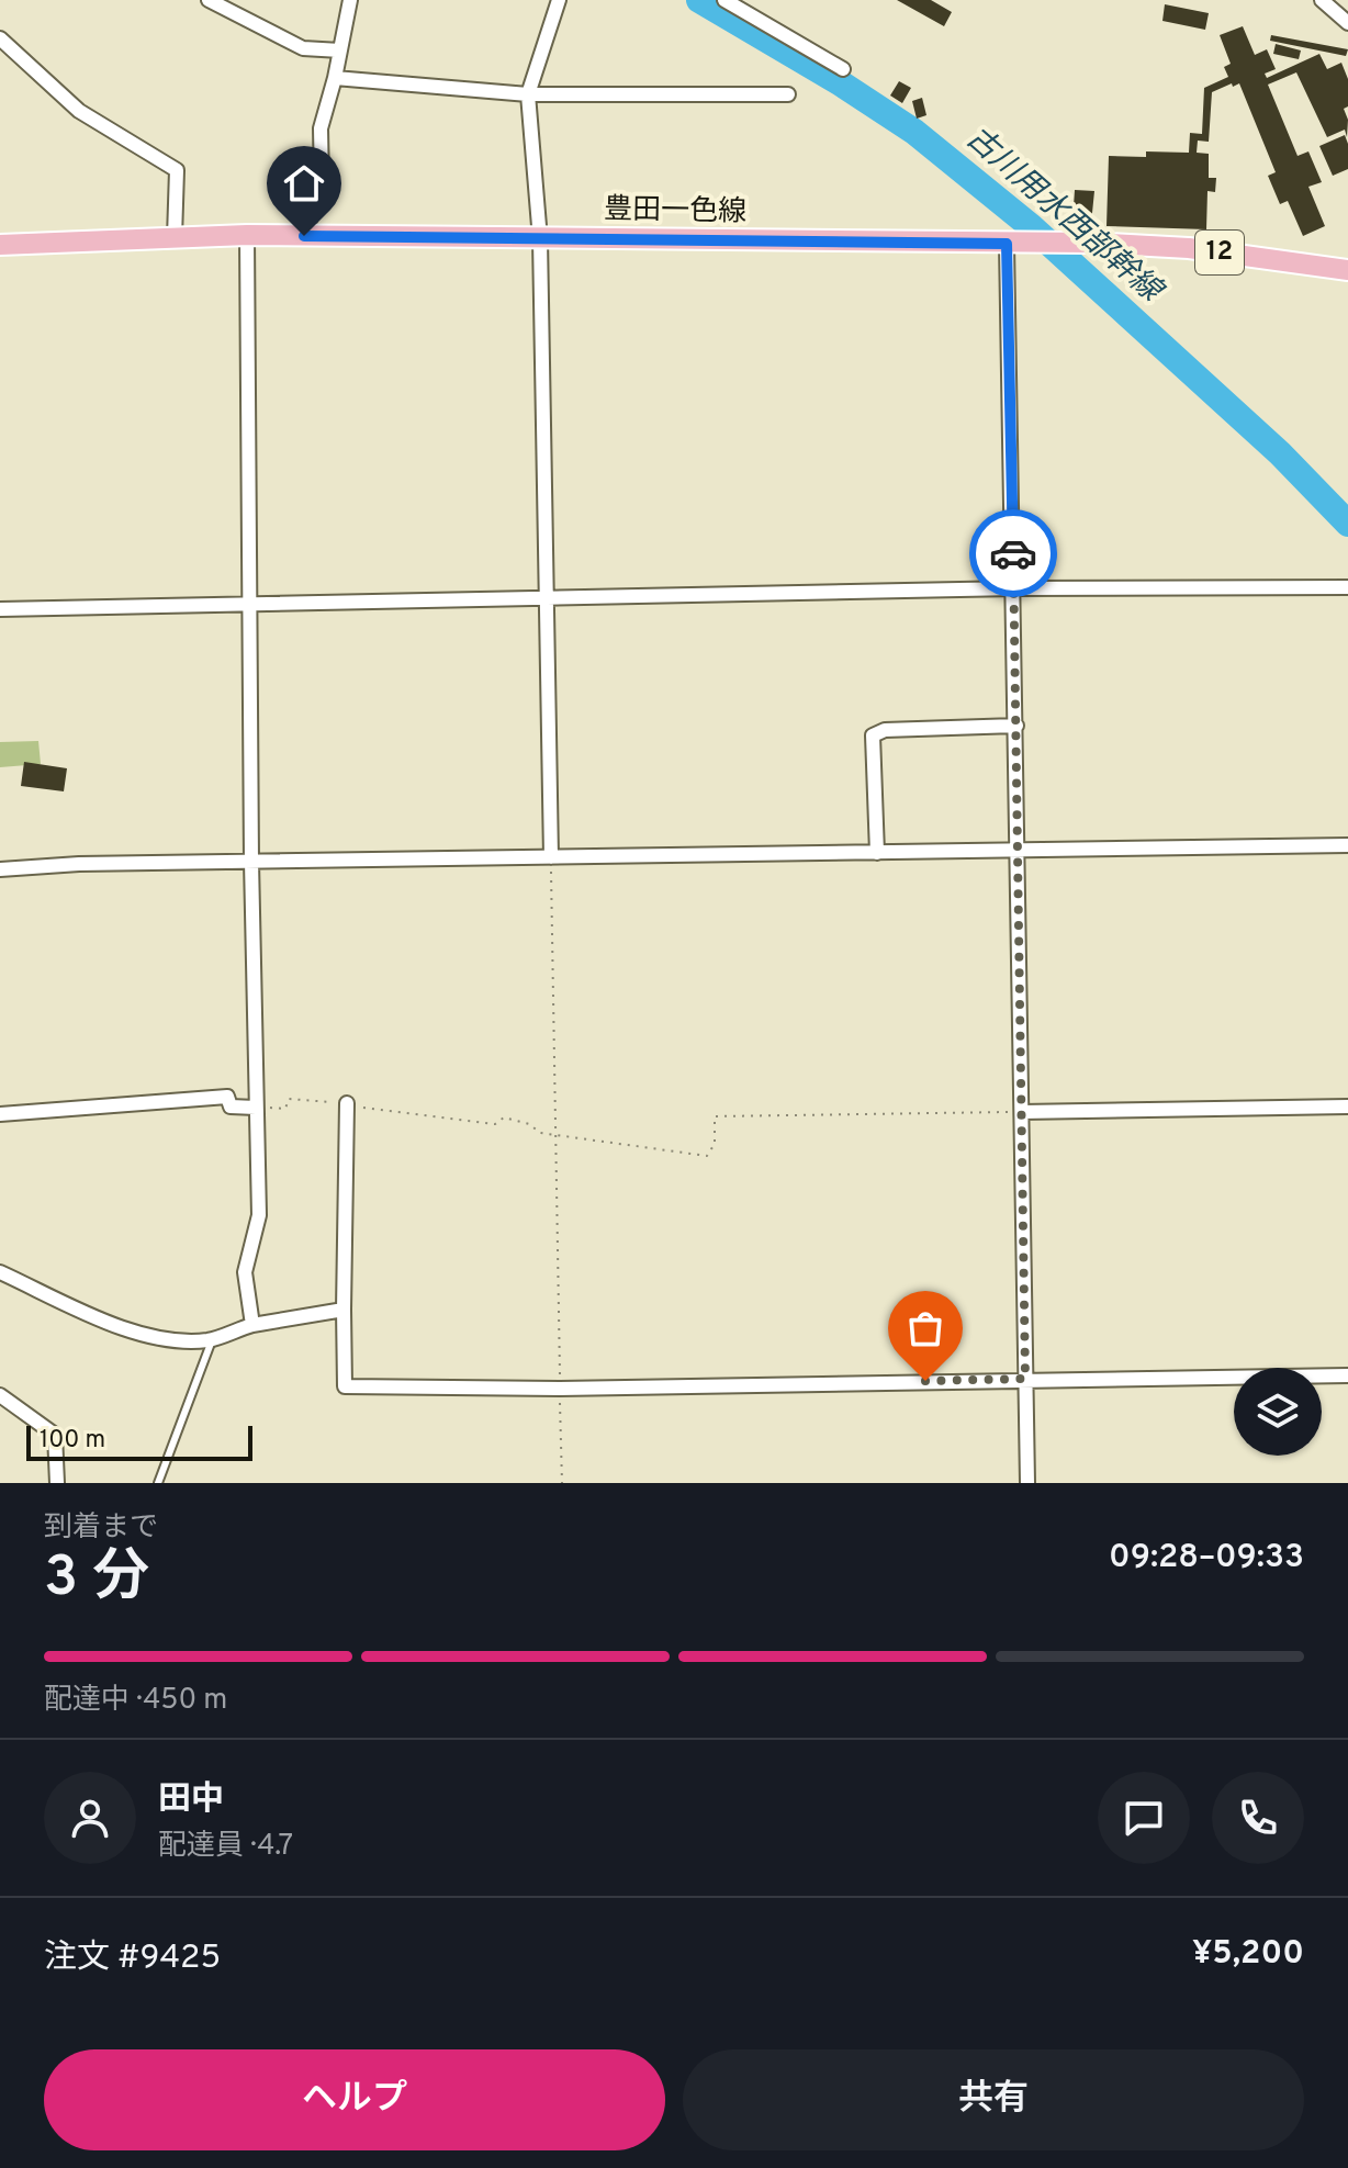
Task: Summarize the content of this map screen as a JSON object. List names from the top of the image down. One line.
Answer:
{"streets":{"main road":["豊田一色線","12"]},"water":["古川用水西部幹線"],"scale_bar":"100 m","page":{"scale":"100 m","heading":["3 分","到着まで","09:28–09:33"],"panel":["田中","配達員 · 4.7","注文 #9425","¥5,200"],"bar":"配達中 · 450 m","buttons":["ヘルプ","共有"]}}
